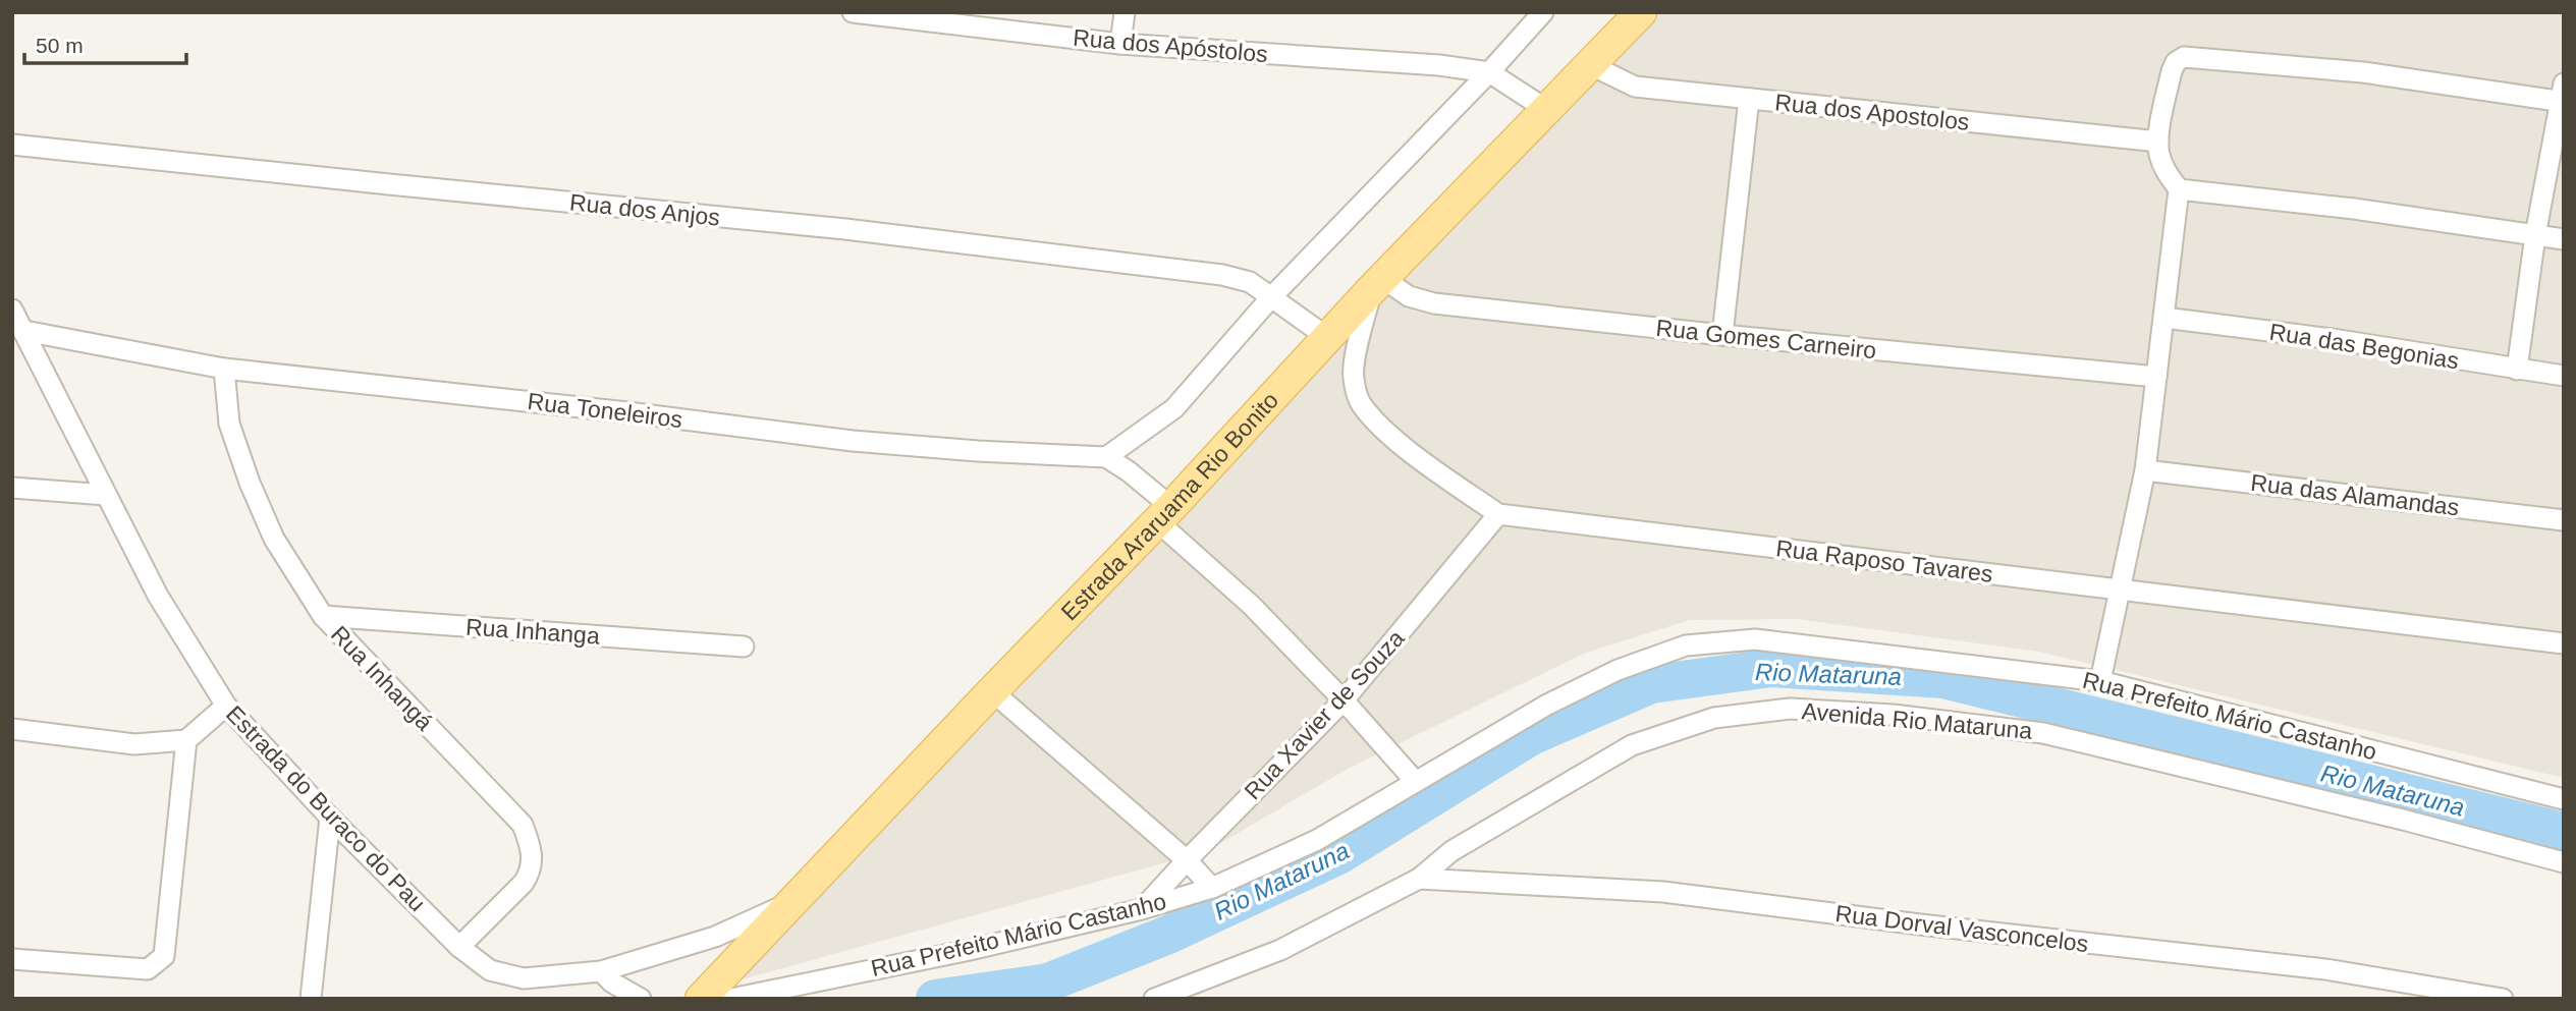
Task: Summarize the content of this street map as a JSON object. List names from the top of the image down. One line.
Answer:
{"streets":{"main road":["Estrada Araruama Rio Bonito"],"street":["Rua dos Apóstolos","Rua dos Apostolos","Rua dos Anjos","Rua Gomes Carneiro","Rua das Begonias","Rua Toneleiros","Rua das Alamandas","Rua Raposo Tavares","Rua Inhanga","Rua Inhangá","Rua Xavier de Souza","Rua Prefeito Mário Castanho","Avenida Rio Mataruna","Estrada do Buraco do Pau","Rua Dorval Vasconcelos"]},"crossings":[["Rua dos Apóstolos","Estrada Araruama Rio Bonito"],["Rua dos Apostolos","Estrada Araruama Rio Bonito"],["Rua dos Anjos","Estrada Araruama Rio Bonito"],["Rua Gomes Carneiro","Estrada Araruama Rio Bonito"],["Rua Gomes Carneiro","Rua Raposo Tavares"],["Rua Toneleiros","Rua Inhangá"],["Rua Toneleiros","Estrada do Buraco do Pau"],["Estrada Araruama Rio Bonito","Rua Raposo Tavares"],["Estrada Araruama Rio Bonito","Estrada do Buraco do Pau"],["Rua Raposo Tavares","Rua Xavier de Souza"],["Rua Inhanga","Rua Inhangá"],["Rua Inhangá","Estrada do Buraco do Pau"],["Rua Xavier de Souza","Rua Prefeito Mário Castanho"],["Avenida Rio Mataruna","Rua Dorval Vasconcelos"]],"water":["Rio Mataruna"],"scale_bar":"50 m"}
